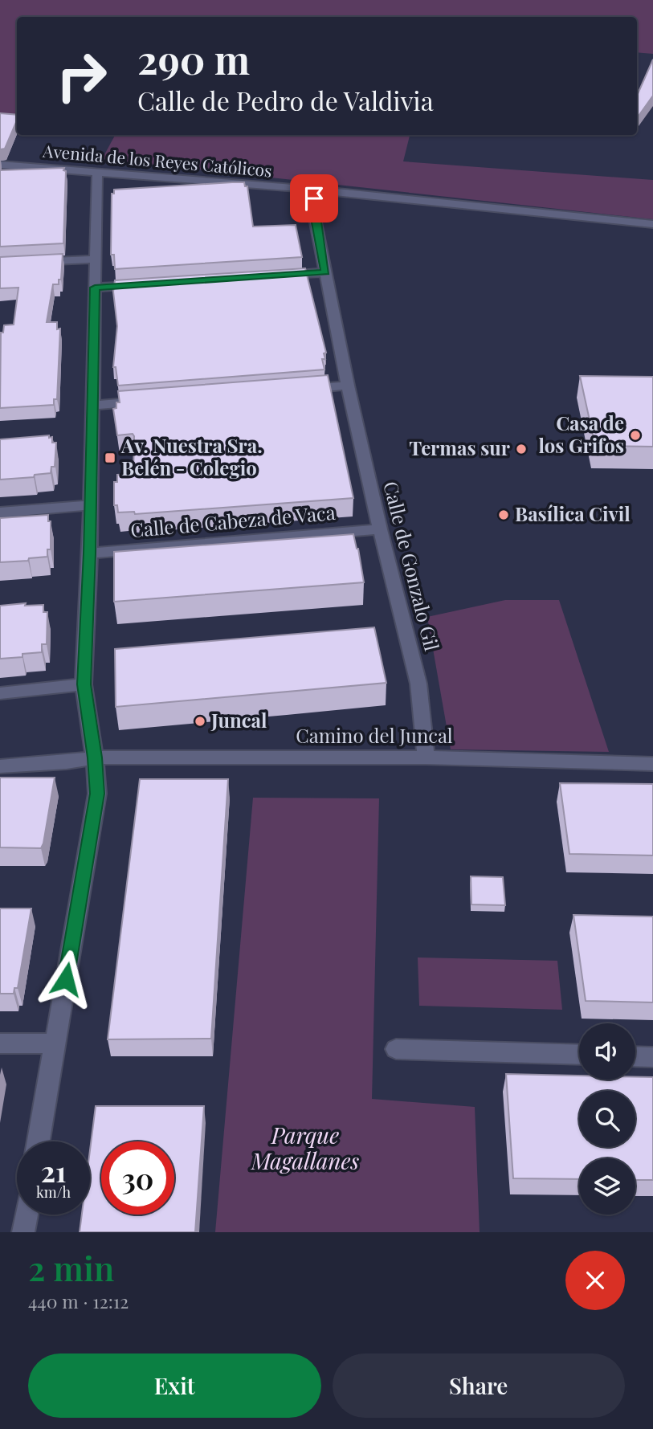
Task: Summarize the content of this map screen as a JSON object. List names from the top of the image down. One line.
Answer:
{"streets":{"street":["Avenida de los Reyes Católicos","Calle de Cabeza de Vaca","Calle de Gonzalo Gil","Camino del Juncal"]},"crossings":[["Calle de Cabeza de Vaca","Calle de Gonzalo Gil"],["Calle de Gonzalo Gil","Camino del Juncal"]],"parks":["Parque Magallanes"],"places":{"other":["Casa de los Grifos","Termas sur","Basílica Civil","Juncal"],"transit":["Av. Nuestra Sra. Belén - Colegio"]},"page":{"turn":["290 m","Calle de Pedro de Valdivia"],"speed":"21 km/h","limit":"30","heading":["2 min","440 m · 12:12"],"buttons":["Exit","Share"]}}
